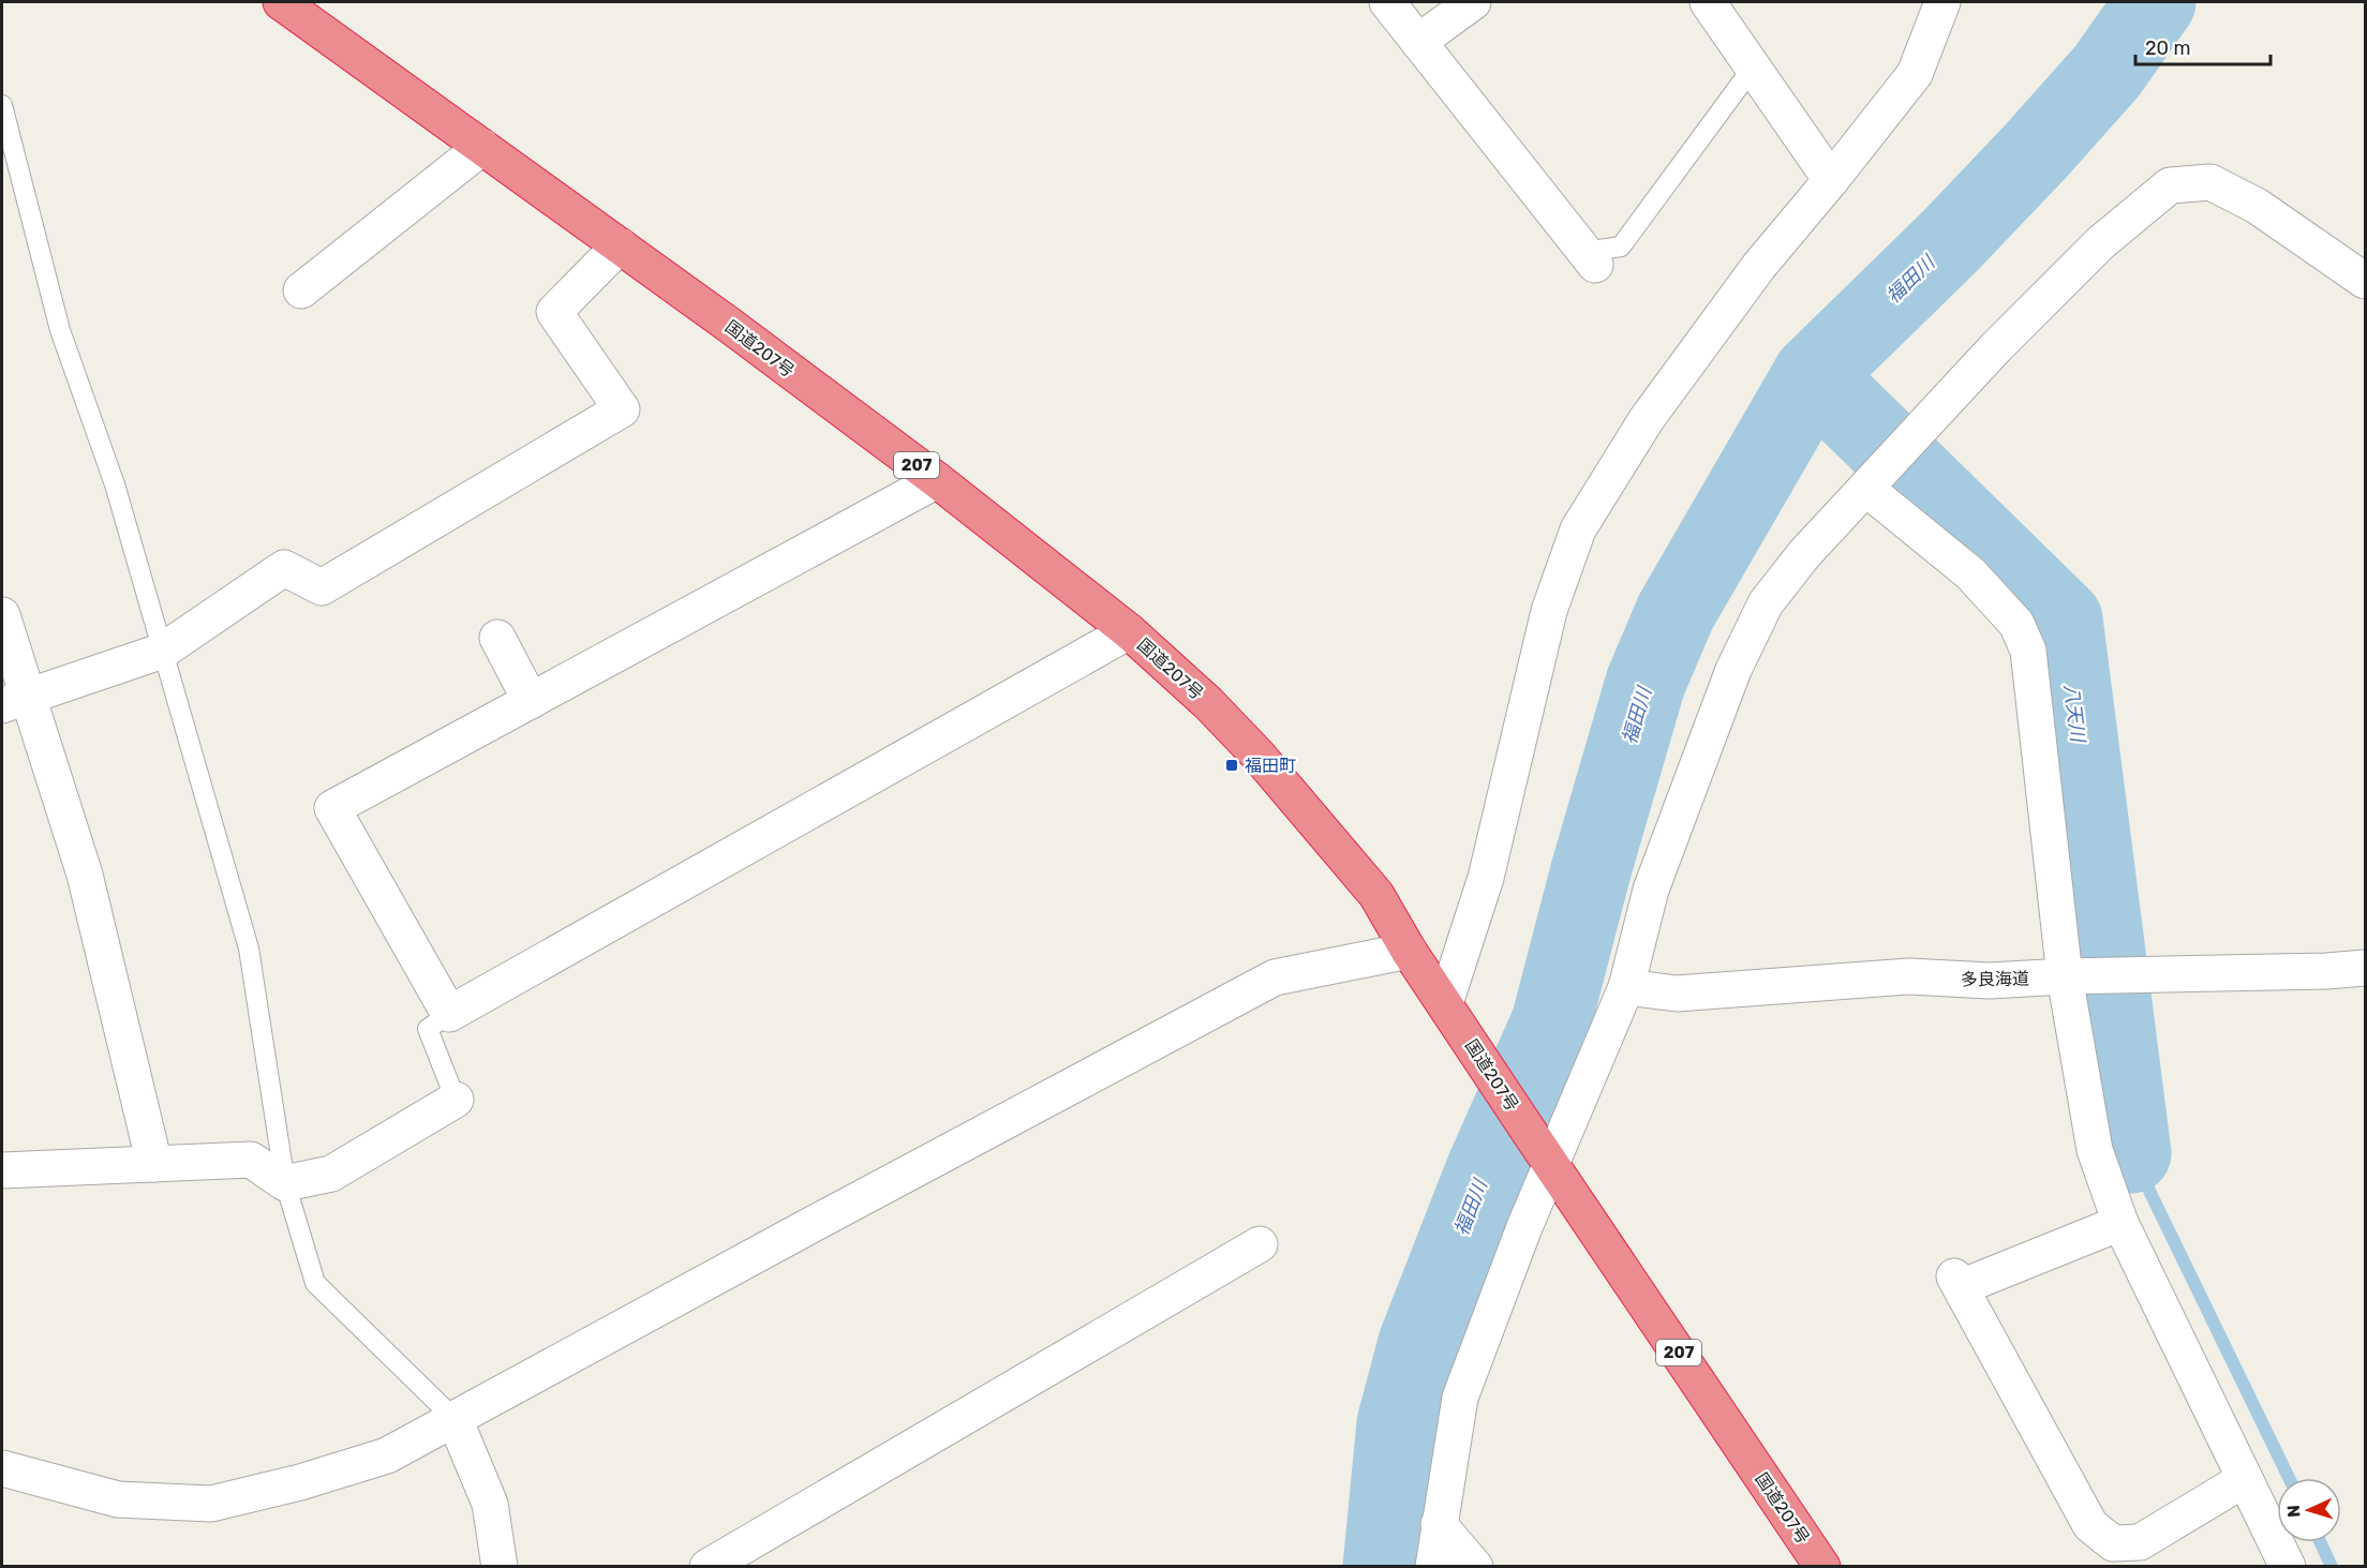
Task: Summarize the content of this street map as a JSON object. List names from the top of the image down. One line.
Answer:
{"streets":{"highway":["国道207号","207"],"street":["多良海道"]},"water":["福田川","八天川"],"places":{"transit":["福田町"]},"scale_bar":"20 m","north":"left"}
